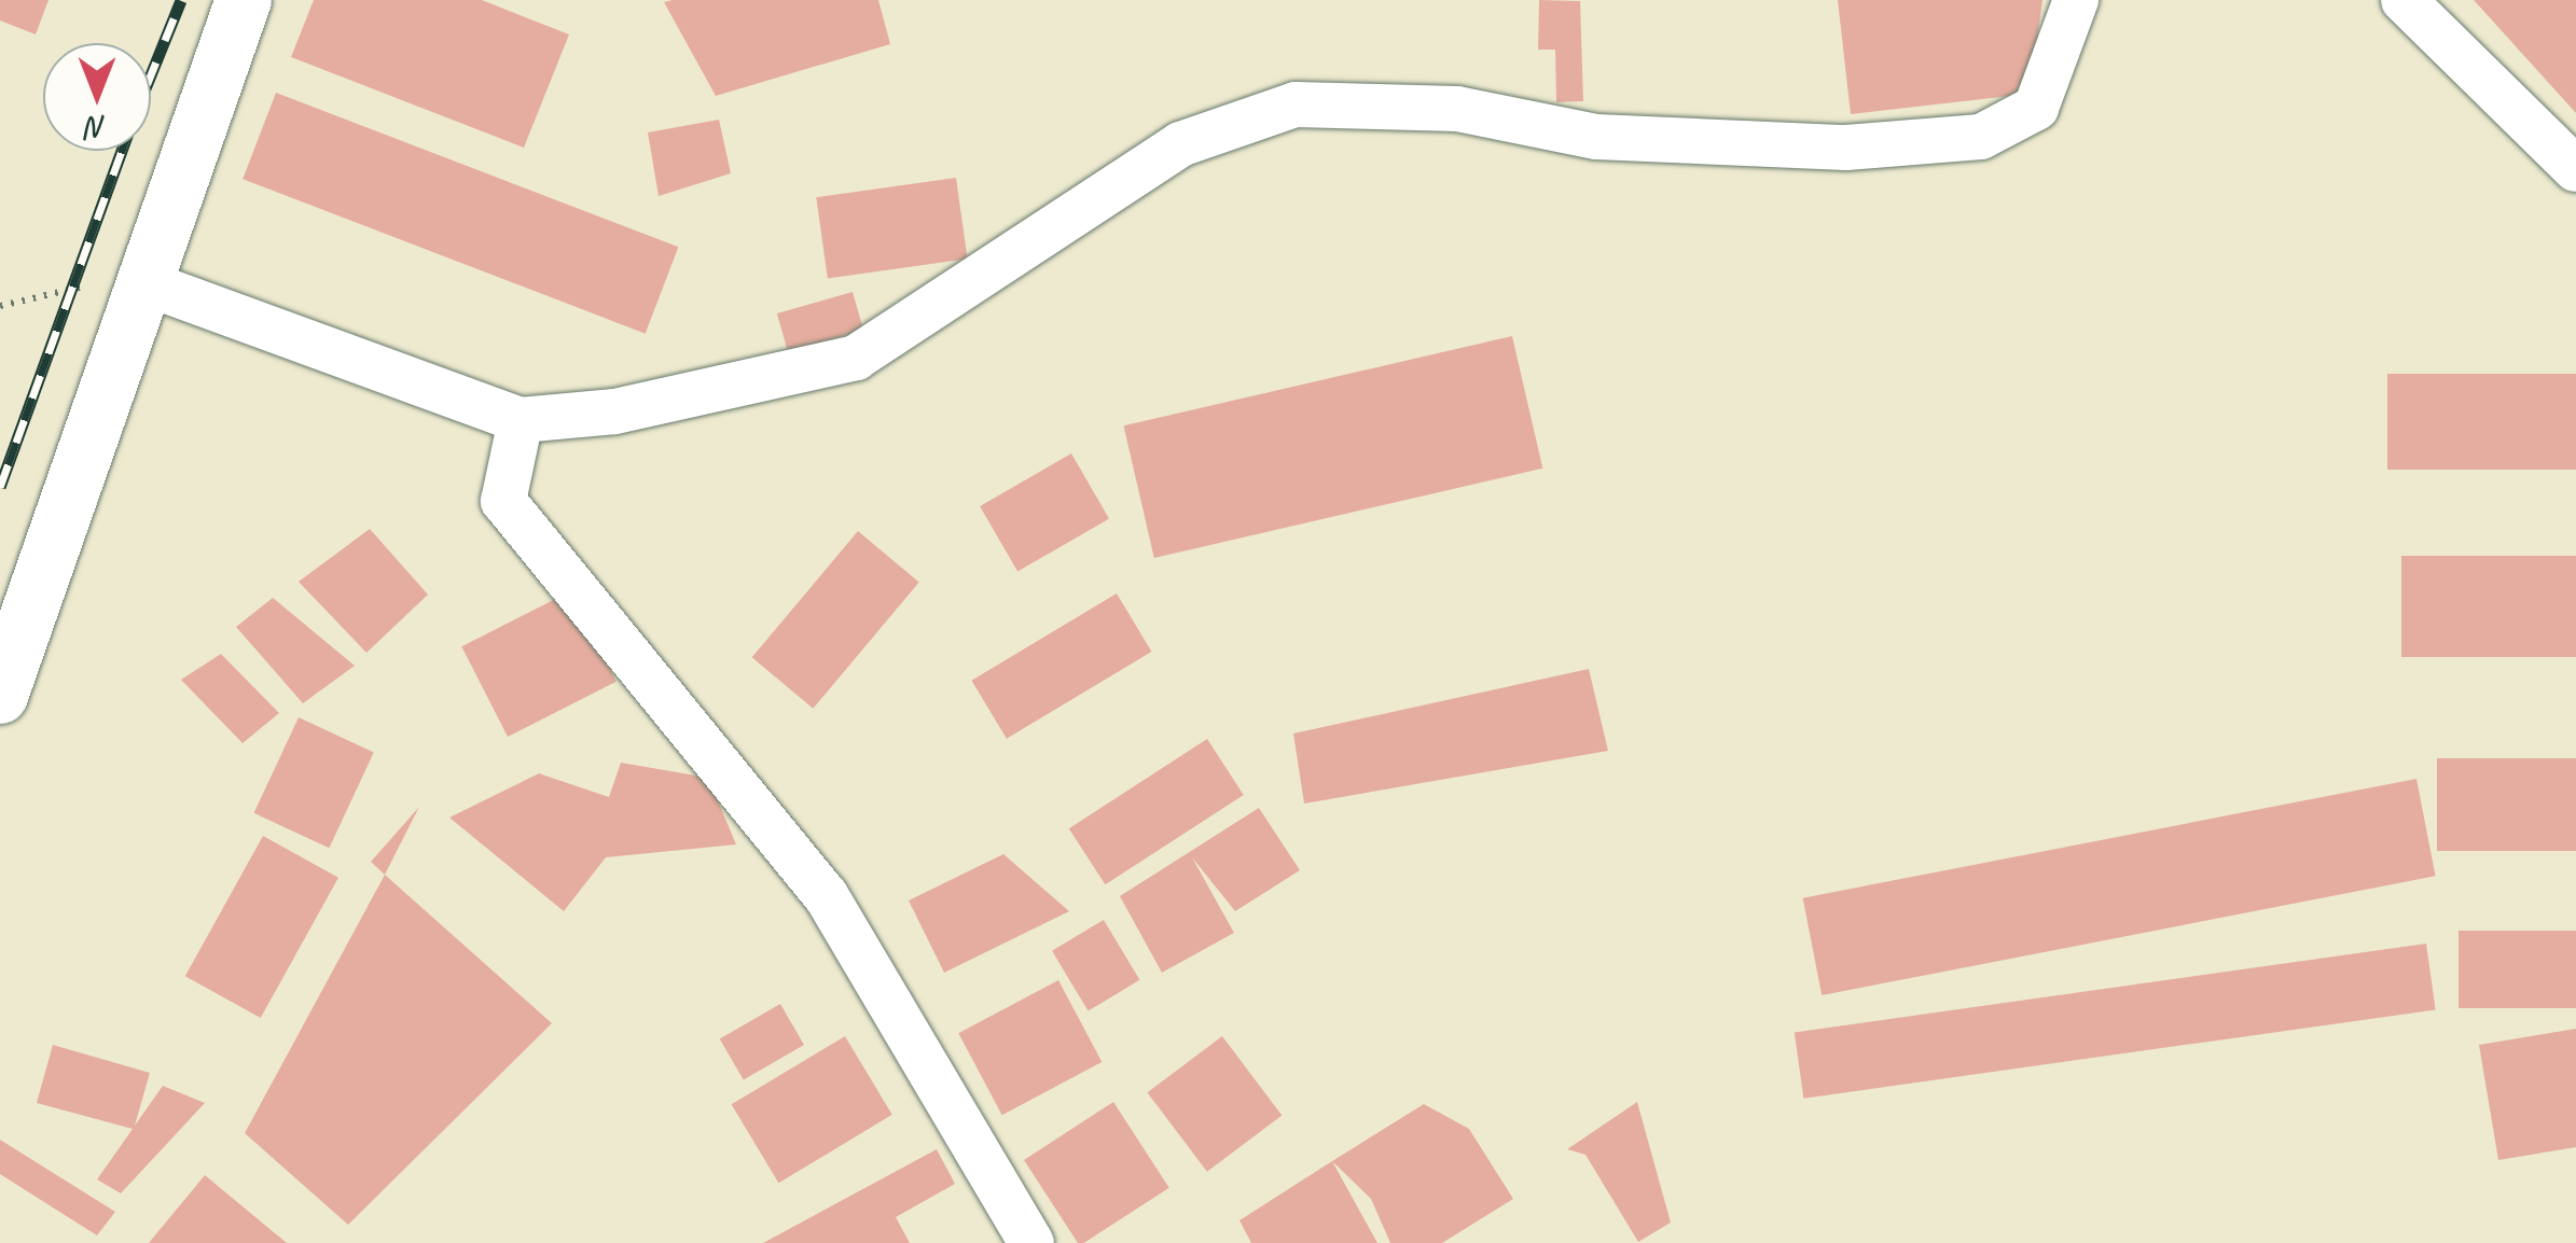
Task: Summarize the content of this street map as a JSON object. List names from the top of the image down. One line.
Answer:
{"north":"bottom"}
